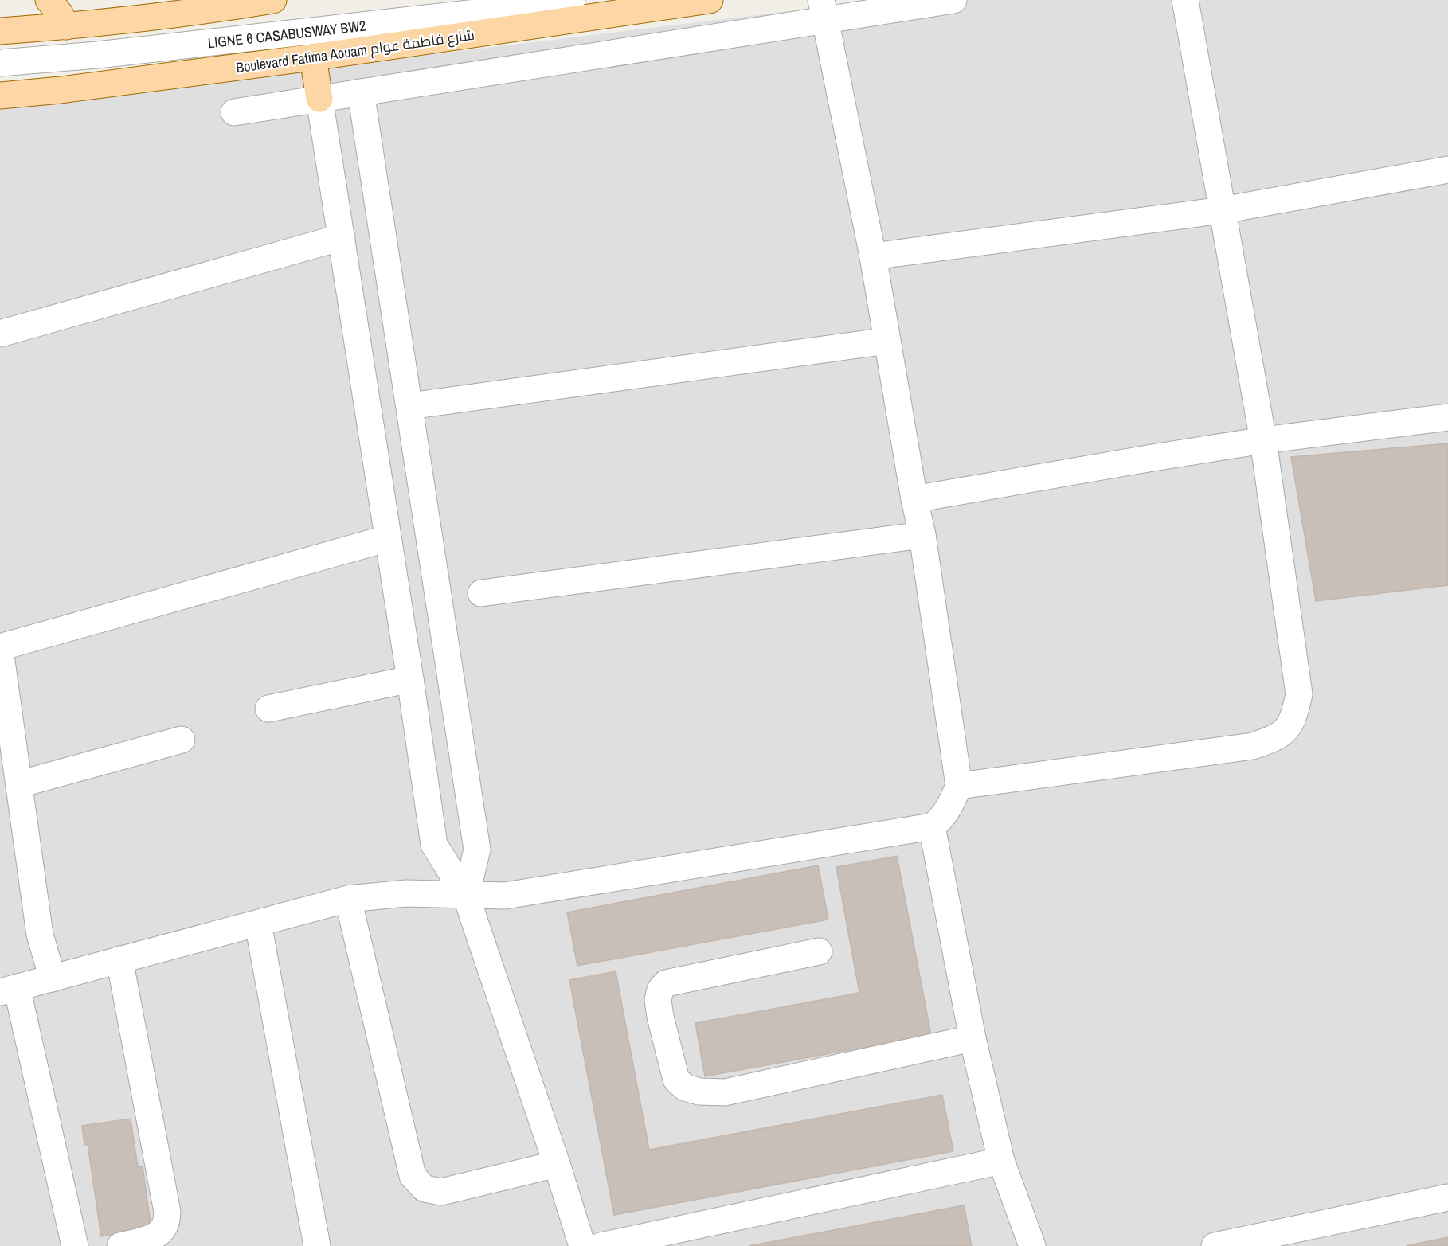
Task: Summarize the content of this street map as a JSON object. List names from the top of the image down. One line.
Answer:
{"streets":{"main road":["Boulevard Fatima Aouam شارع فاطمة عوام"],"street":["LIGNE 6 CASABUSWAY BW2"]}}
